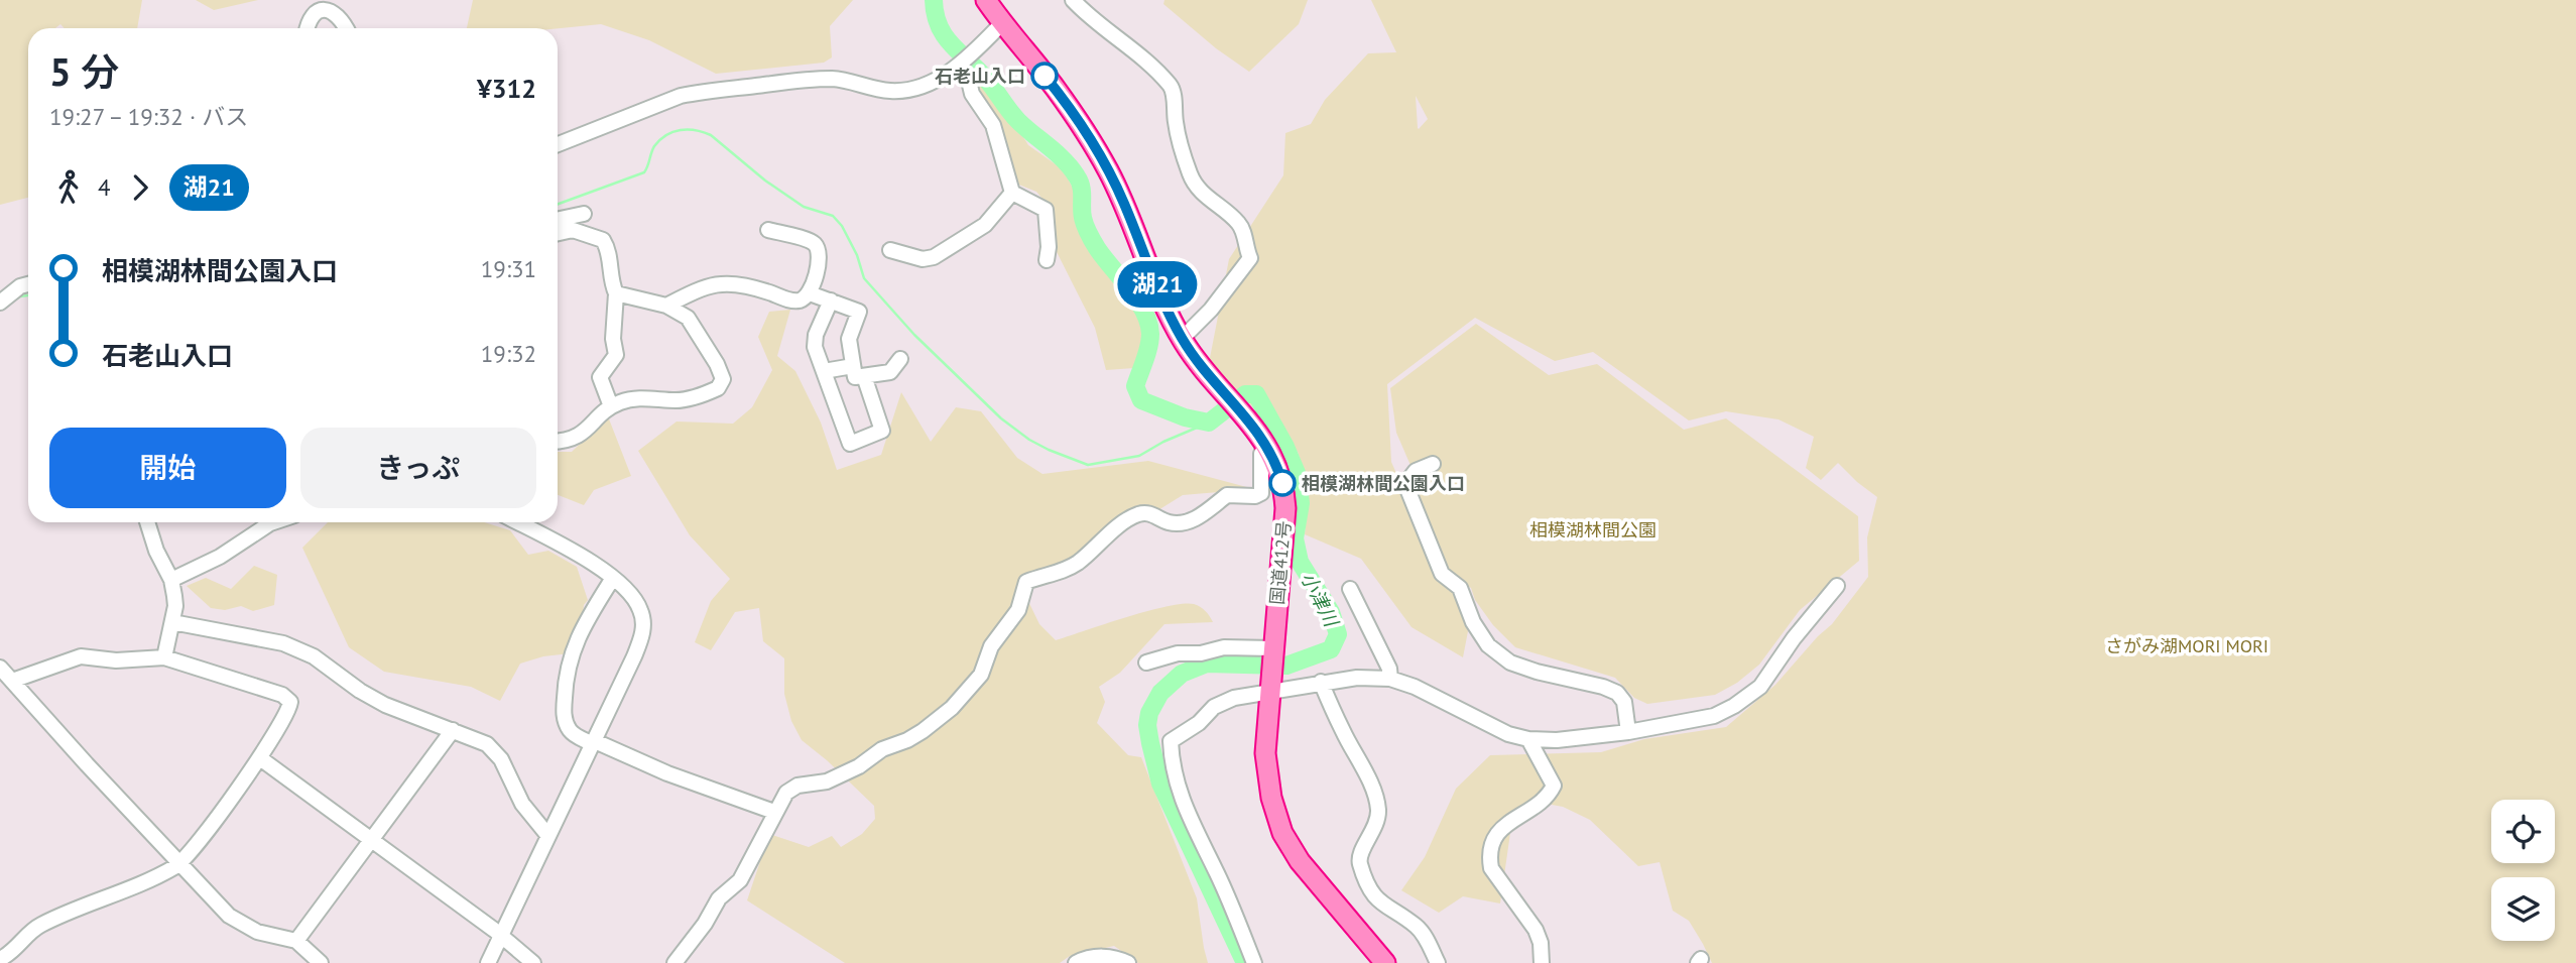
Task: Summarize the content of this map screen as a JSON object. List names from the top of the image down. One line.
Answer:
{"streets":{"highway":["国道412号"]},"water":["小津川"],"parks":["相模湖林間公園","さがみ湖MORI MORI"],"places":["石老山入口","相模湖林間公園入口"],"lines":["bus line 湖21"],"page":{"on_map":"湖21","heading":["5 分","19:27 – 19:32 · バス","¥312"],"legs":["4","湖21"],"list":[{"name":"相模湖林間公園入口","value":"19:31"},{"name":"石老山入口","value":"19:32"}],"buttons":["開始","きっぷ"]}}
